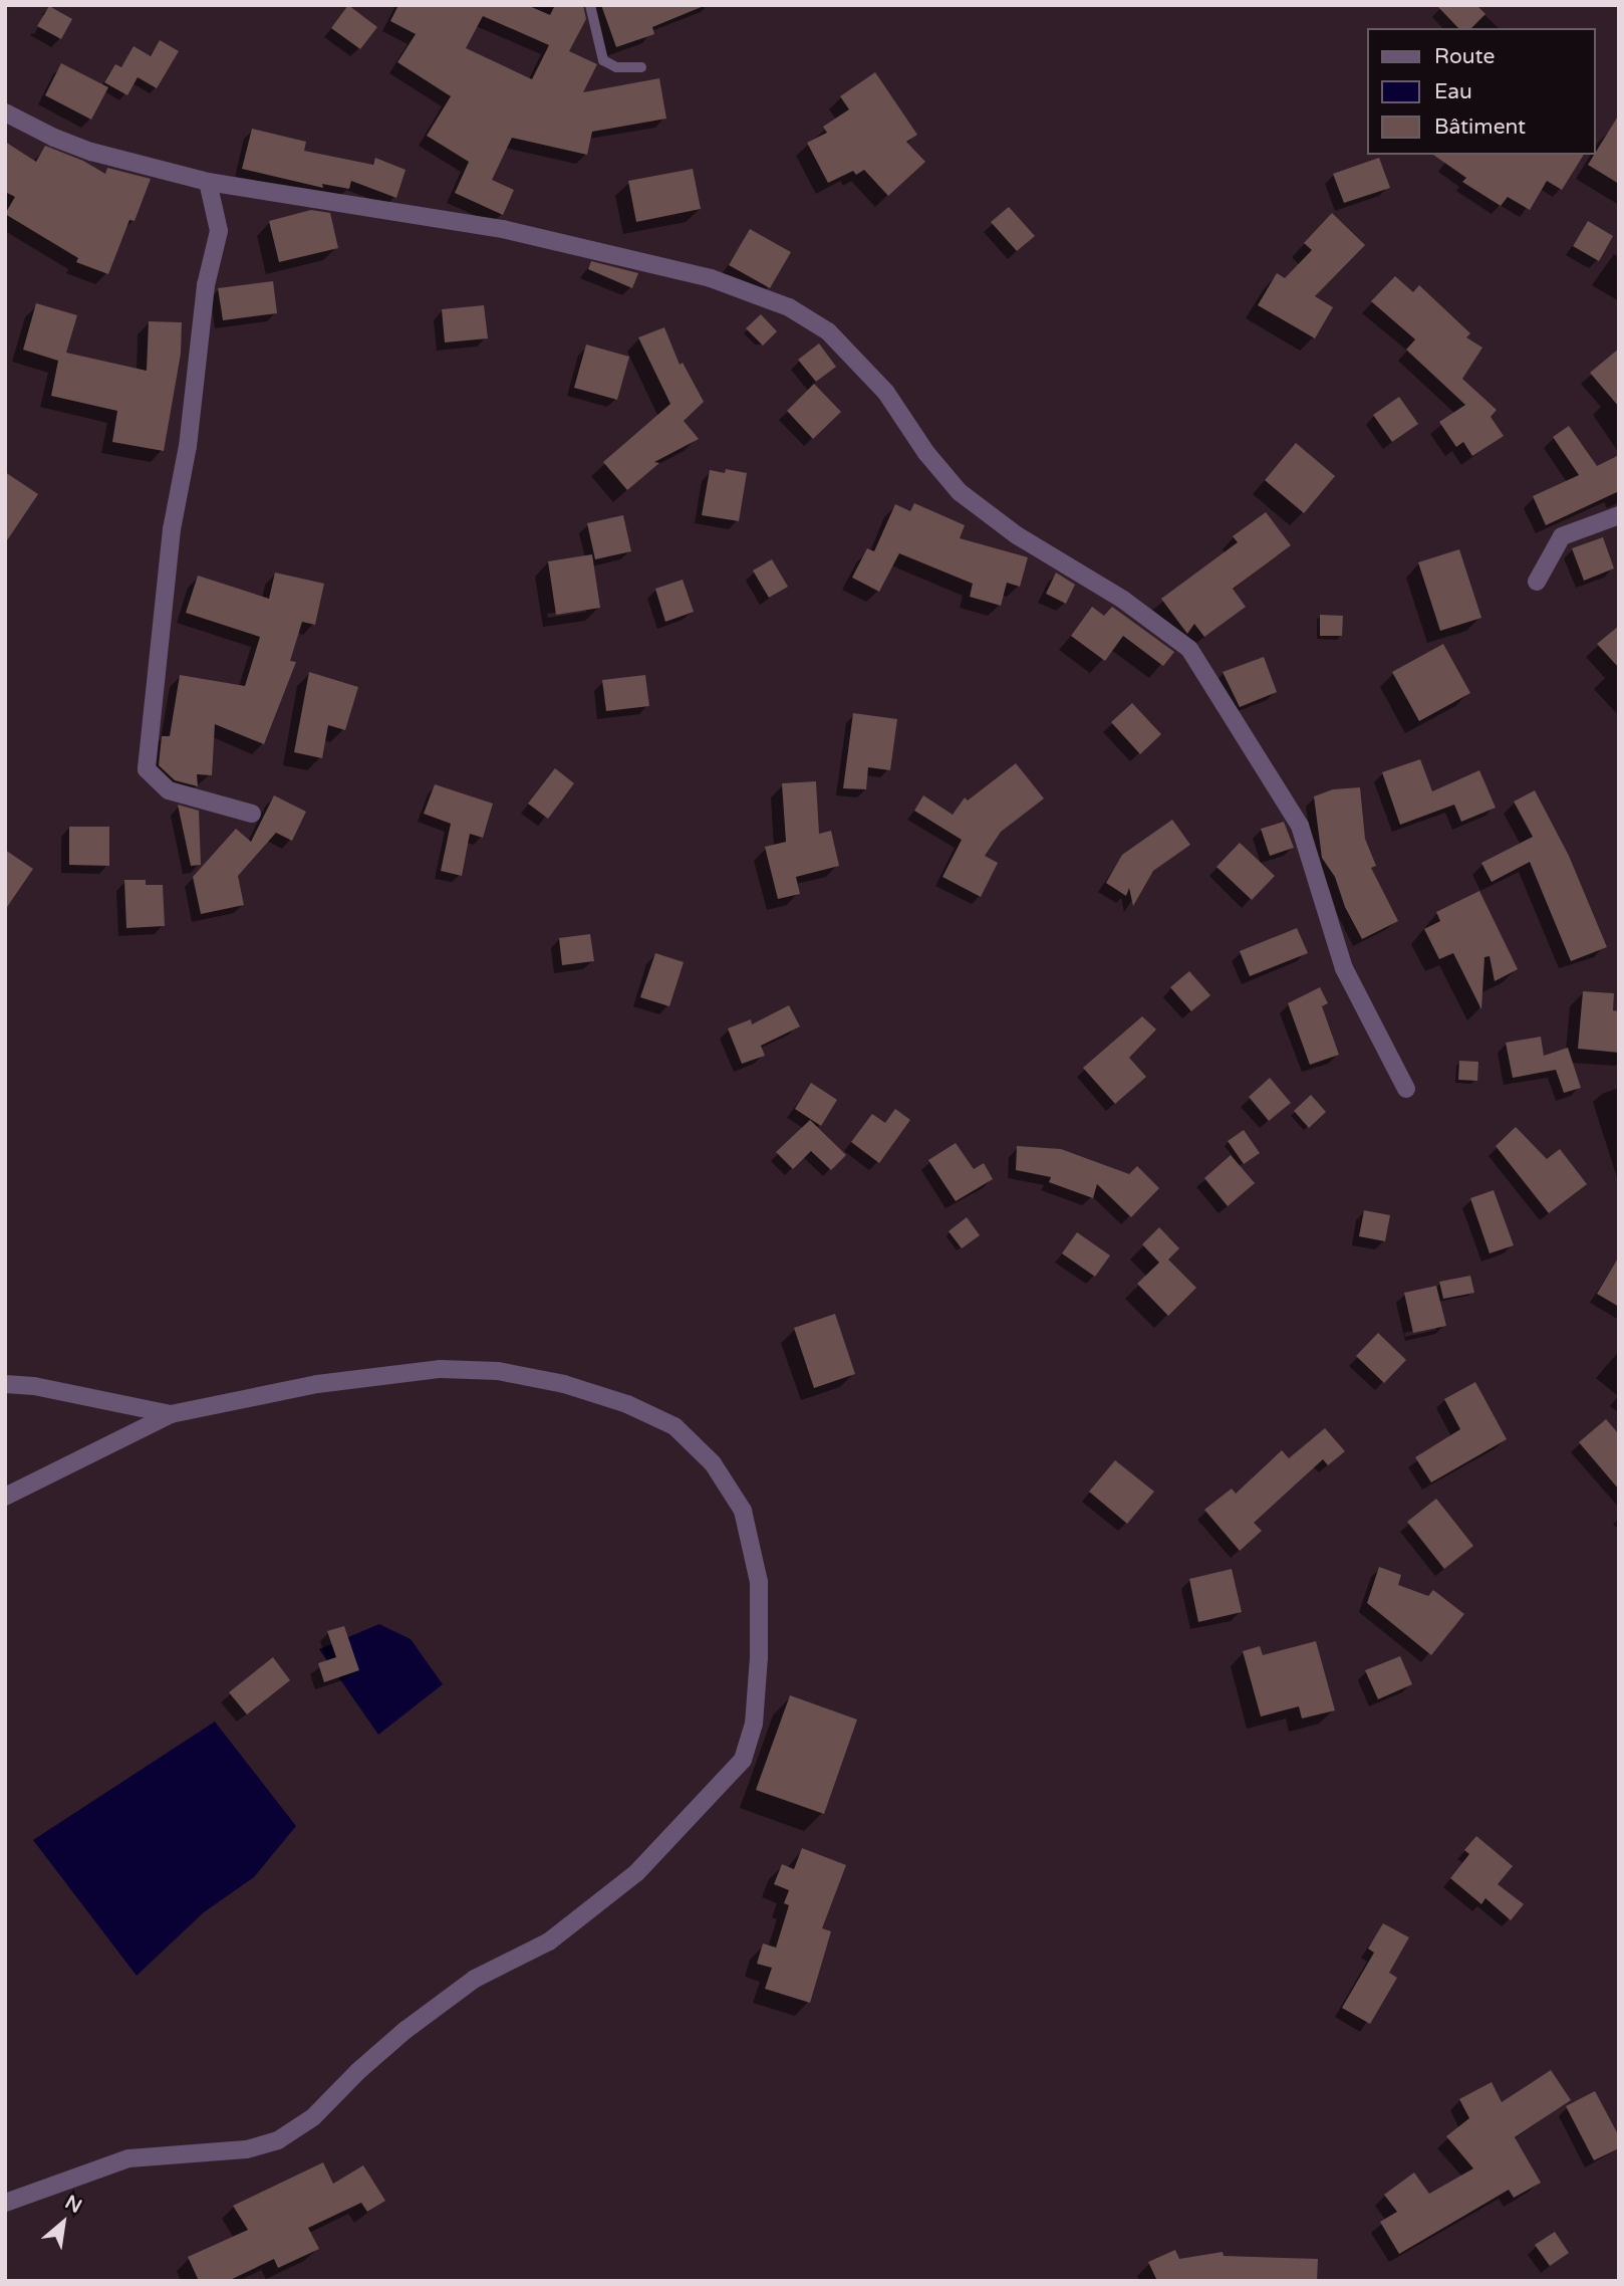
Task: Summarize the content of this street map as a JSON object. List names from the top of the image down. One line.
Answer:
{"legend":["Route","Eau","Bâtiment"],"north":"top right"}
